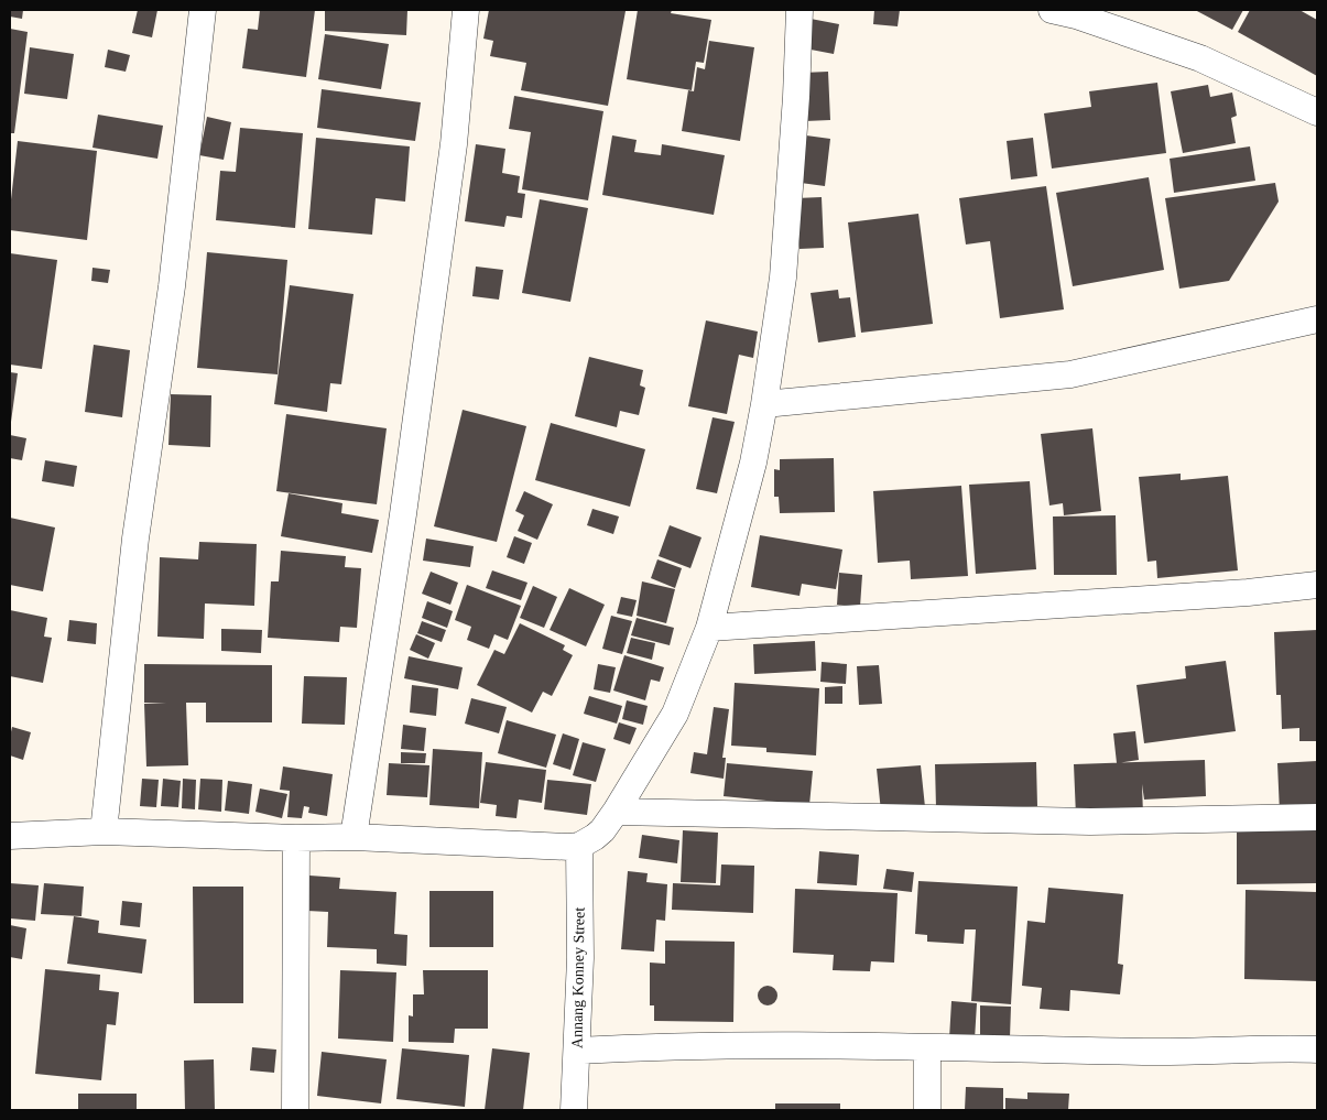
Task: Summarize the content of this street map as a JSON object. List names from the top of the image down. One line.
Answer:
{"streets":{"street":["Annang Konney Street"]}}
